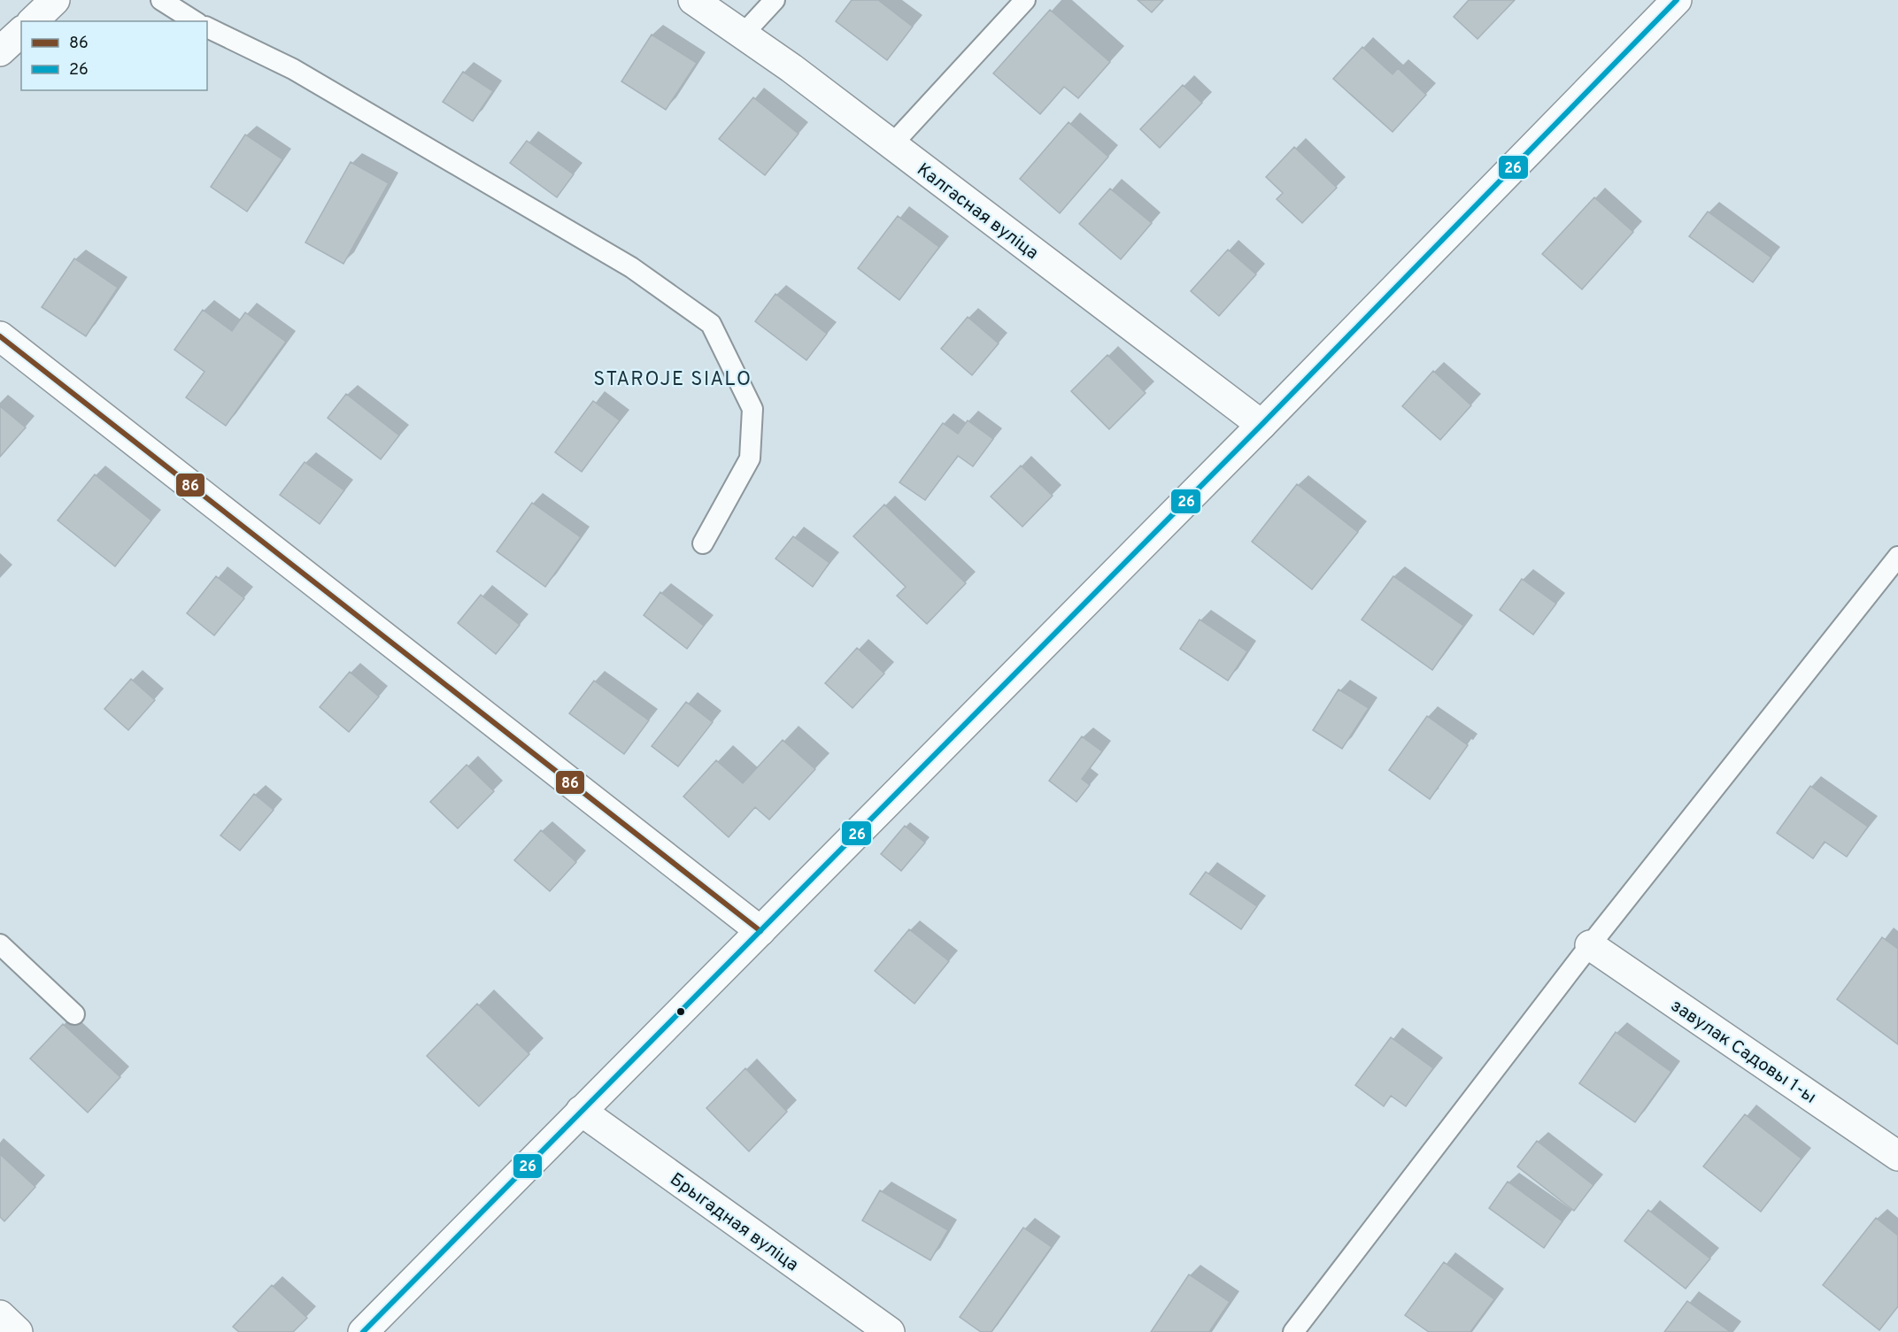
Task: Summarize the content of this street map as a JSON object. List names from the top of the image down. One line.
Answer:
{"streets":{"street":["Калгасная вуліца","завулак Садовы 1-ы","Брыгадная вуліца"]},"districts":["STAROJE SIALO"],"lines":["transit line 26","transit line 86"],"legend":["86","26"]}
